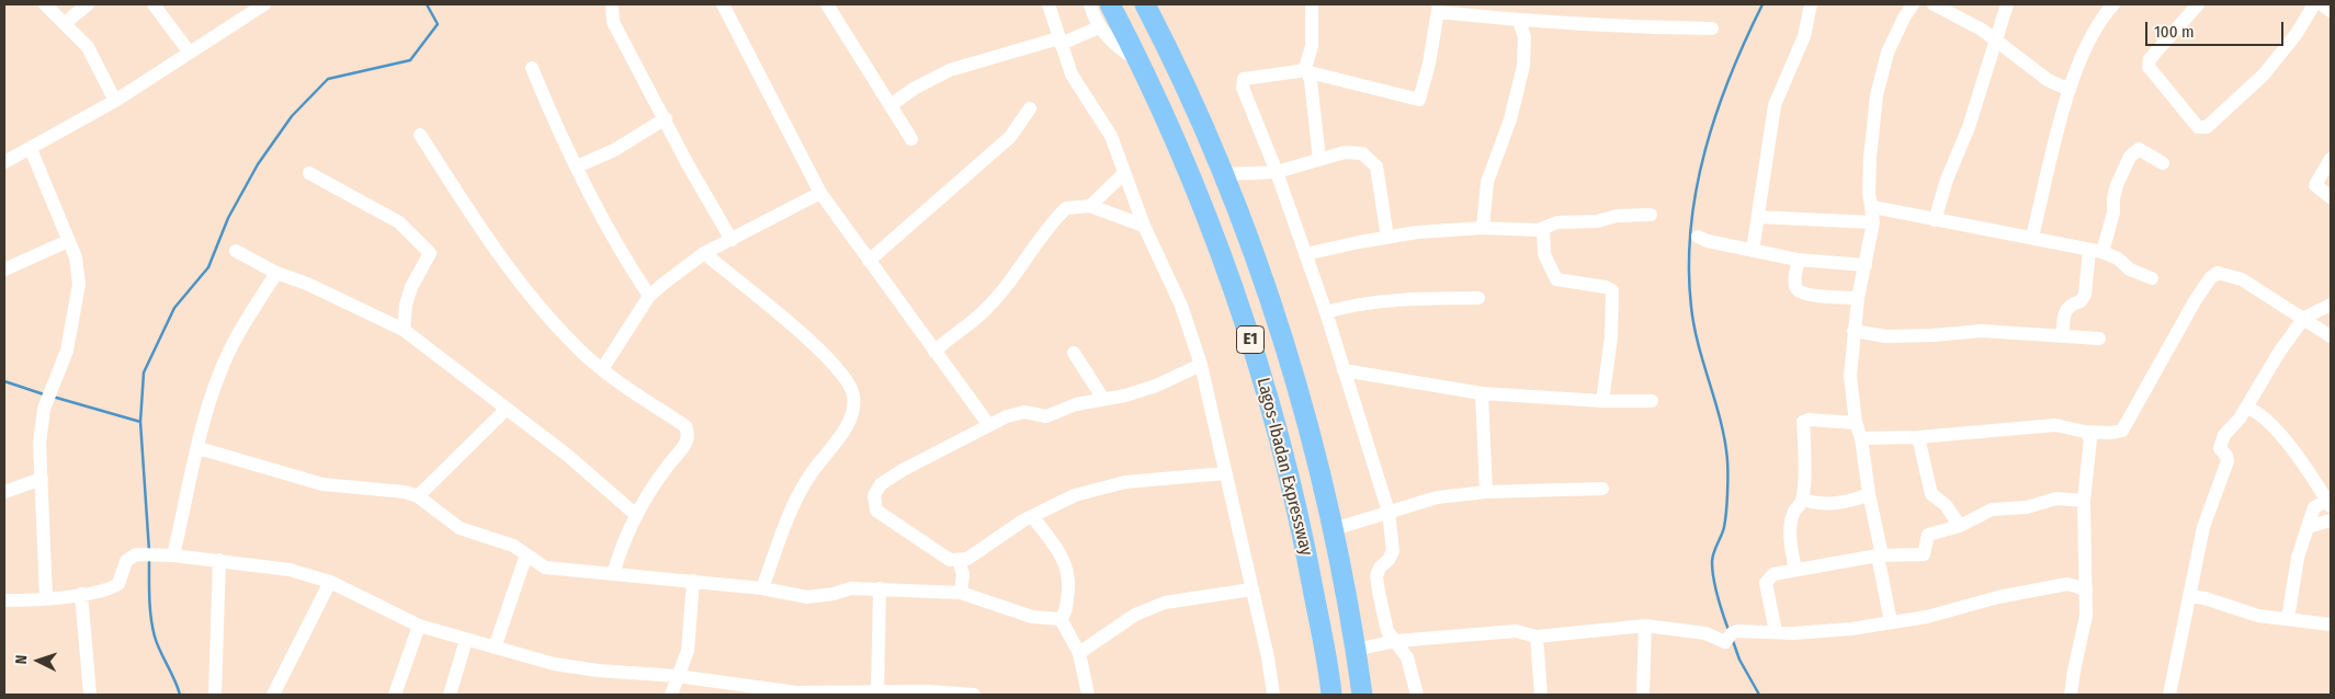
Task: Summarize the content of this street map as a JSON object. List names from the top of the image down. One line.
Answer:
{"streets":{"highway":["E1","Lagos-Ibadan Expressway"]},"scale_bar":"100 m","north":"left"}
